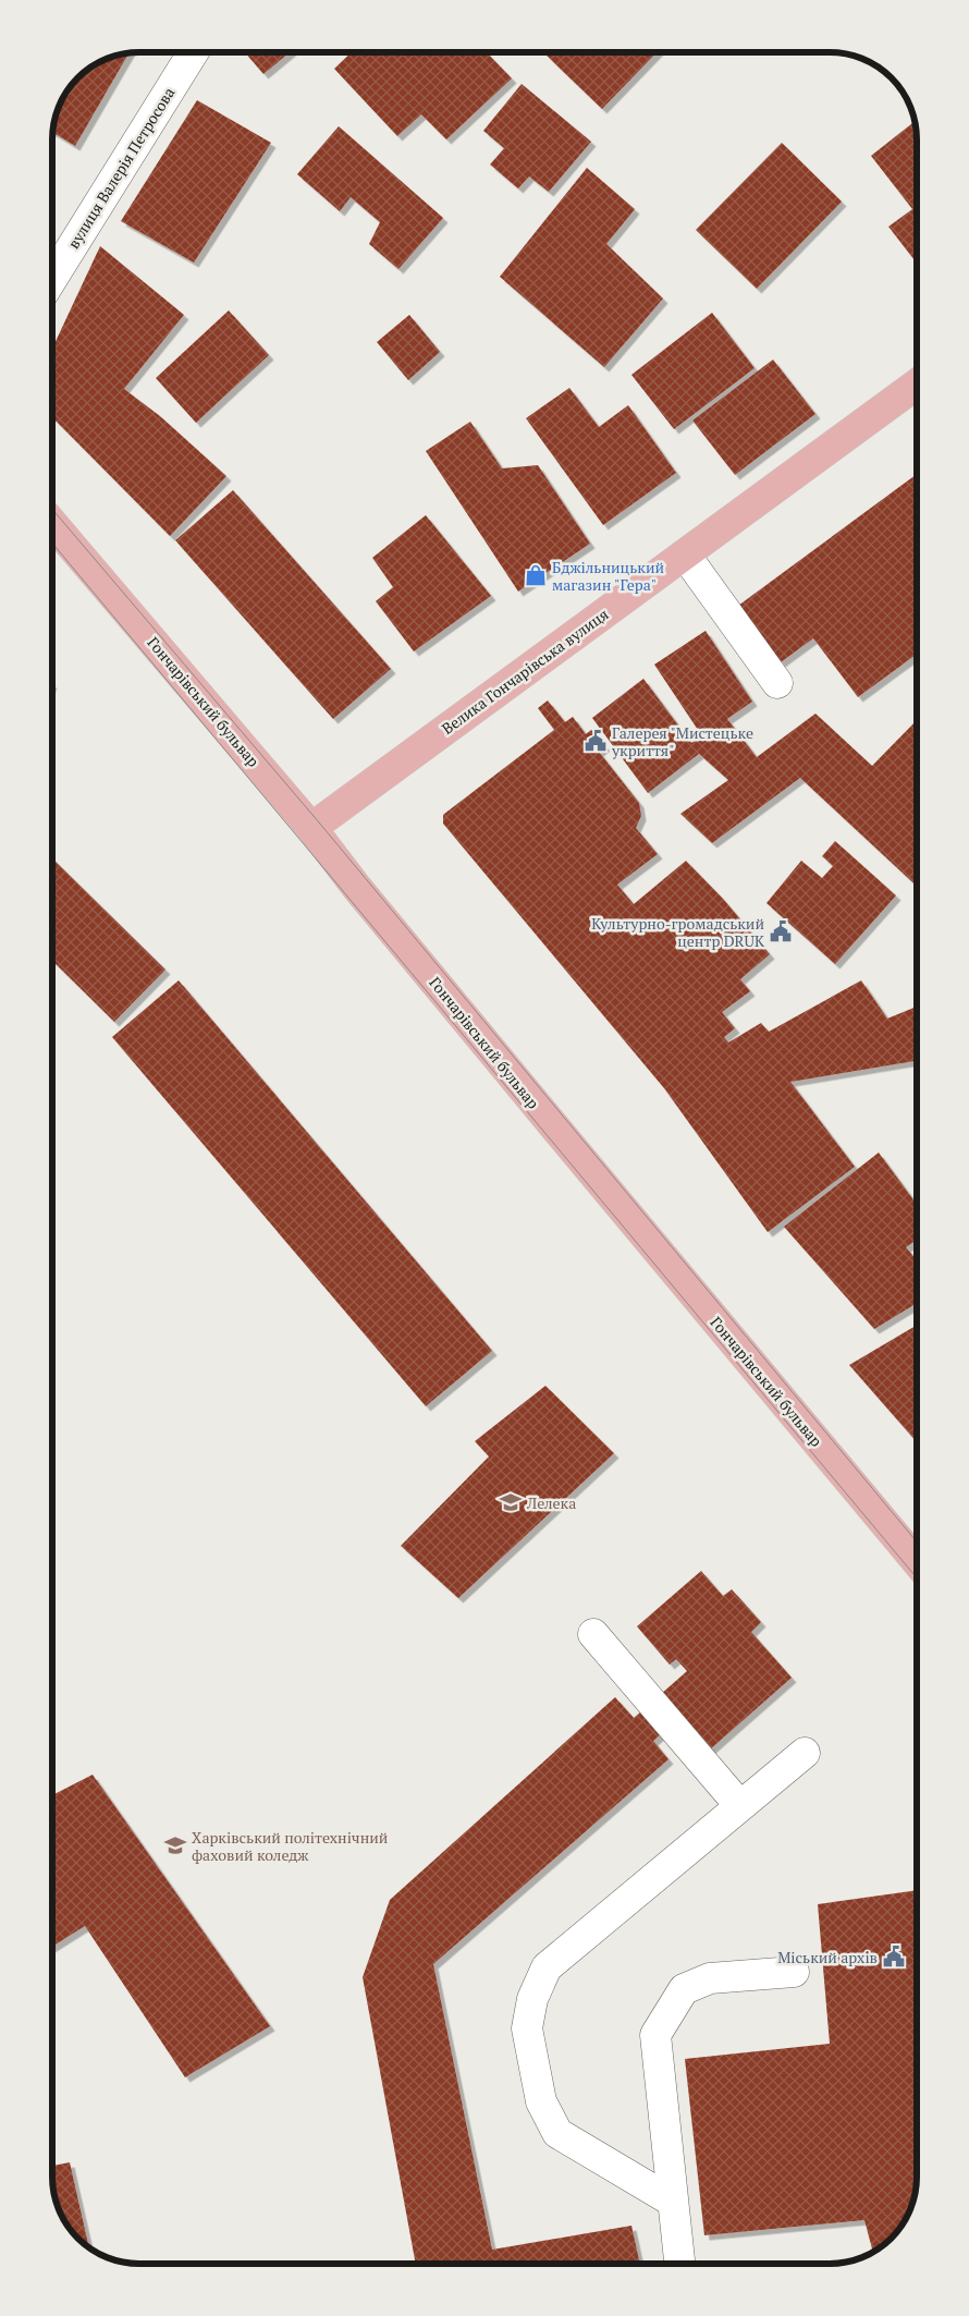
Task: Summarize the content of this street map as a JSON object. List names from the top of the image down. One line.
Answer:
{"streets":{"main road":["Велика Гончарівська вулиця","Гончарівський бульвар"],"street":["вулиця Валерія Петросова"]},"crossings":[["Велика Гончарівська вулиця","Гончарівський бульвар"]],"places":{"shop":["Бджільницький магазин \"Гера\""],"public building":["Галерея \"Мистецьке укриття\"","Культурно-громадський центр DRUK","Міський архів"],"school or university":["Лелека","Харківський політехнічний фаховий коледж"]}}
